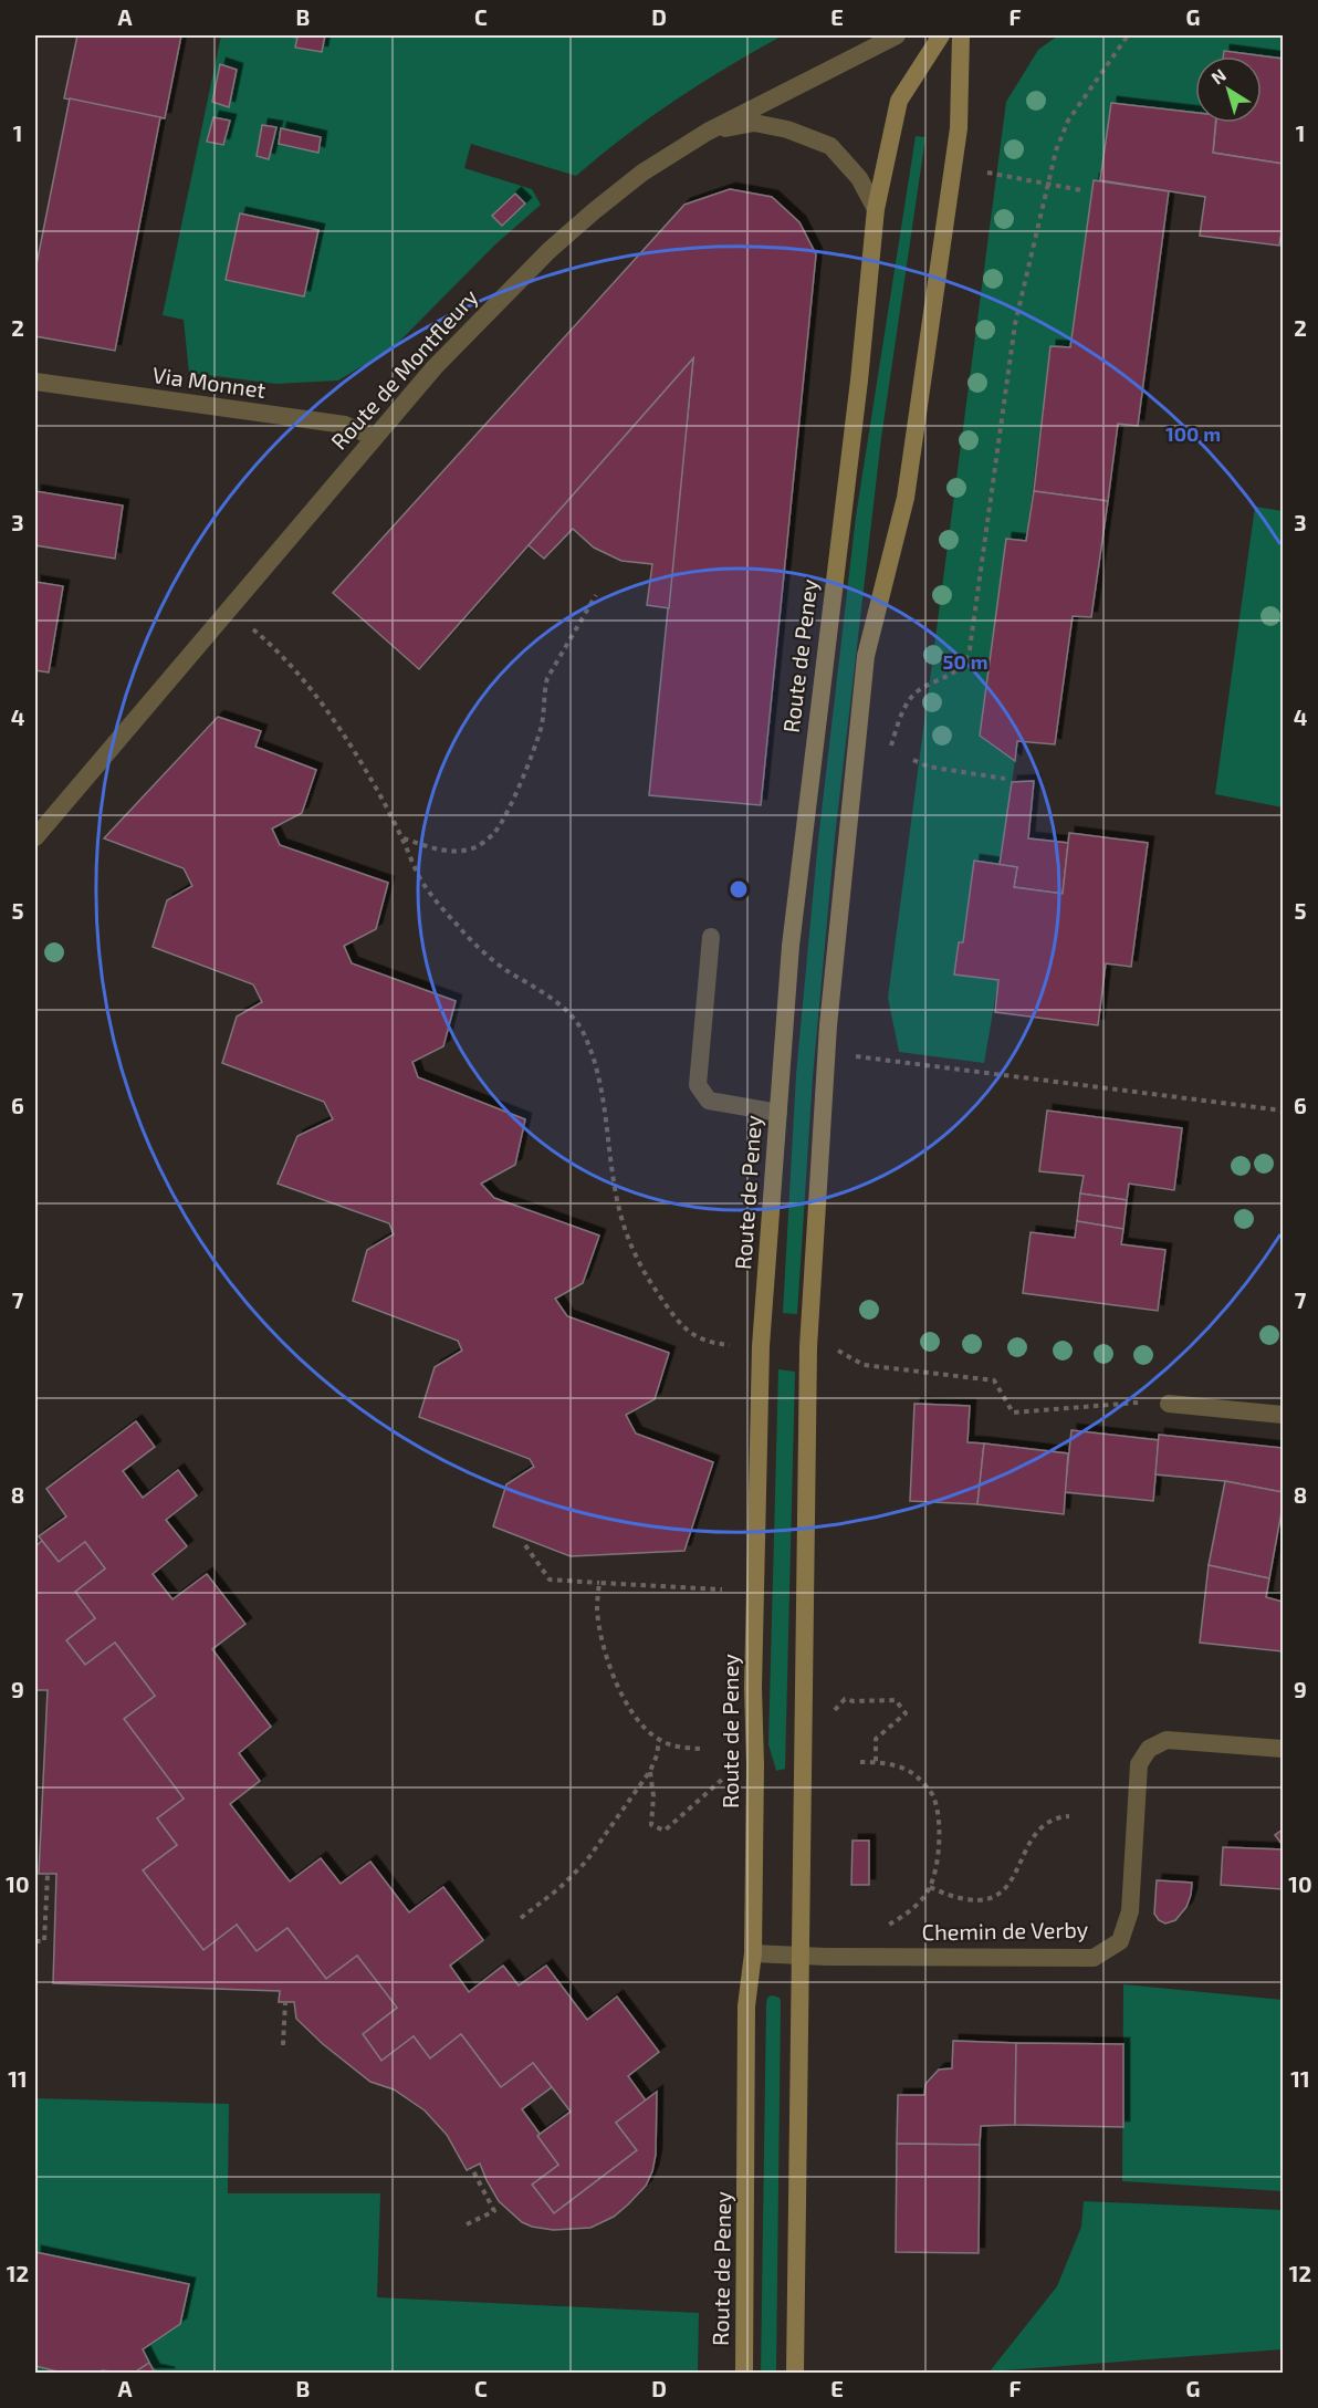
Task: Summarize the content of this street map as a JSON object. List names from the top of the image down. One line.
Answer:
{"streets":{"main road":["Route de Peney"],"street":["Route de Montfleury","Via Monnet","Chemin de Verby"]},"crossings":[["Route de Montfleury","Via Monnet"],["Route de Peney","Chemin de Verby"]],"north":"top left","grid":{"columns":["A","B","C","D","E","F","G"],"rows":["1","2","3","4","5","6","7","8","9","10","11","12"]},"rings":["100 m","50 m"]}
